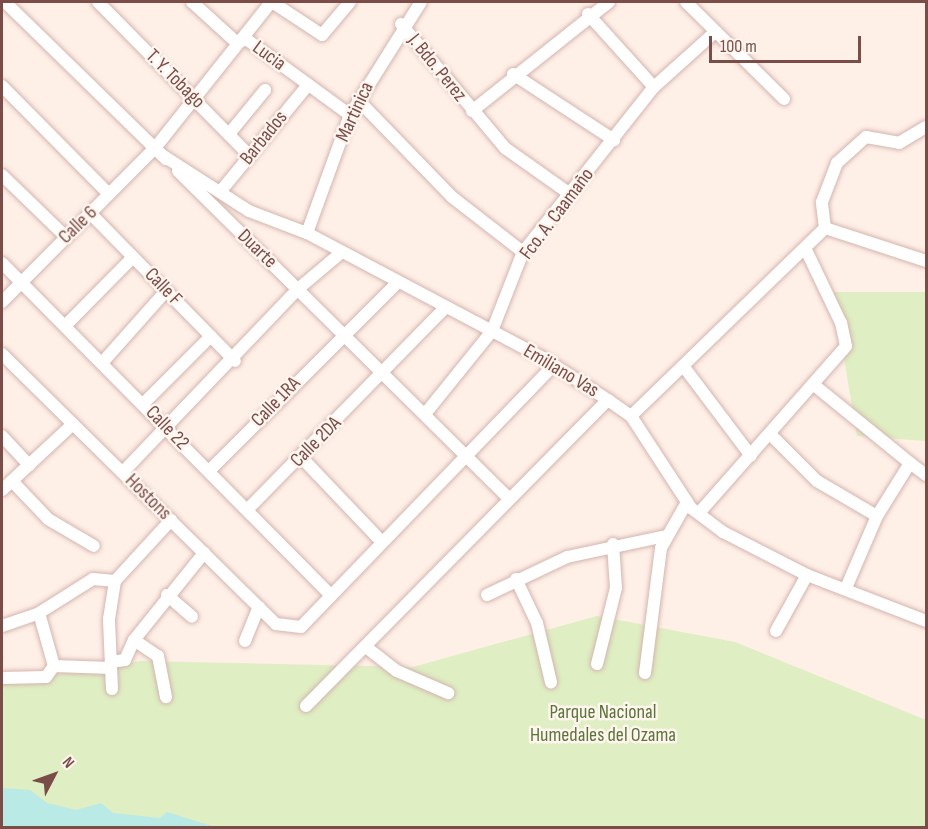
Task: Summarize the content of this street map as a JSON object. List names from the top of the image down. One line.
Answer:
{"streets":{"street":["Lucia","J. Bdo. Perez","T. Y. Tobago","Martinica","Barbados","Fco. A. Caamaño","Calle 6","Duarte","Calle F","Emiliano Vas","Calle 1RA","Calle 22","Calle 2DA","Hostons"]},"crossings":[["Lucia","Martinica"],["Lucia","Barbados"],["Lucia","Calle 6"],["J. Bdo. Perez","Martinica"],["J. Bdo. Perez","Fco. A. Caamaño"],["T. Y. Tobago","Barbados"],["T. Y. Tobago","Calle 6"],["Martinica","Emiliano Vas"],["Barbados","Emiliano Vas"],["Fco. A. Caamaño","Duarte"],["Fco. A. Caamaño","Emiliano Vas"],["Calle 6","Duarte"],["Calle 6","Calle F"],["Calle 6","Emiliano Vas"],["Calle 6","Calle 22"],["Duarte","Emiliano Vas"],["Duarte","Calle 1RA"],["Duarte","Calle 2DA"],["Emiliano Vas","Calle 1RA"],["Emiliano Vas","Calle 2DA"],["Calle 1RA","Calle 22"],["Calle 22","Calle 2DA"],["Calle 22","Hostons"]],"parks":["Parque Nacional Humedales del Ozama"],"scale_bar":"100 m","north":"top right"}
